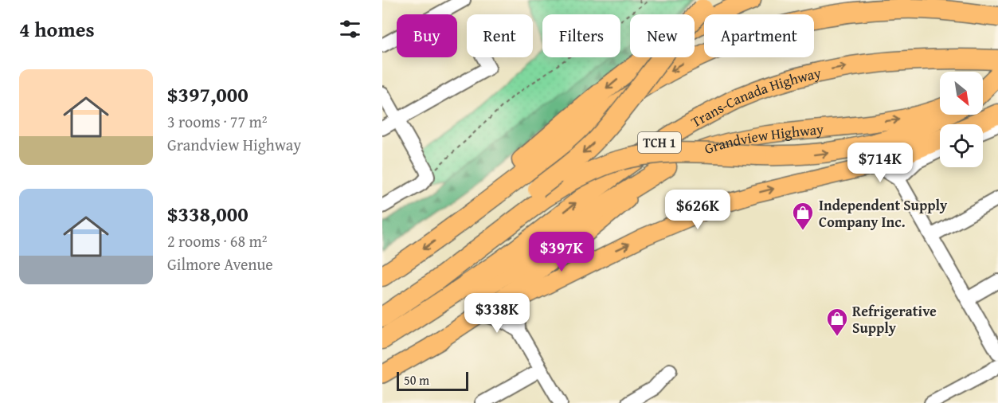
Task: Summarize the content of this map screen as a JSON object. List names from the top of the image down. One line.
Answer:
{"streets":{"highway":["Trans-Canada Highway","TCH 1"],"main road":["Grandview Highway"]},"places":{"shop":["Independent Supply Company Inc.","Refrigerative Supply"]},"scale_bar":"50 m","north":"bottom right","page":{"heading":"4 homes","chip":["Buy","Rent","Filters","New","Apartment"],"list":[{"name":"$397,000","note":"3 rooms · 77 m² · Grandview Highway"},{"name":"$338,000","note":"2 rooms · 68 m² · Gilmore Avenue"}],"price":["$714K","$626K","$397K","$338K"],"scale":"50 m"}}
